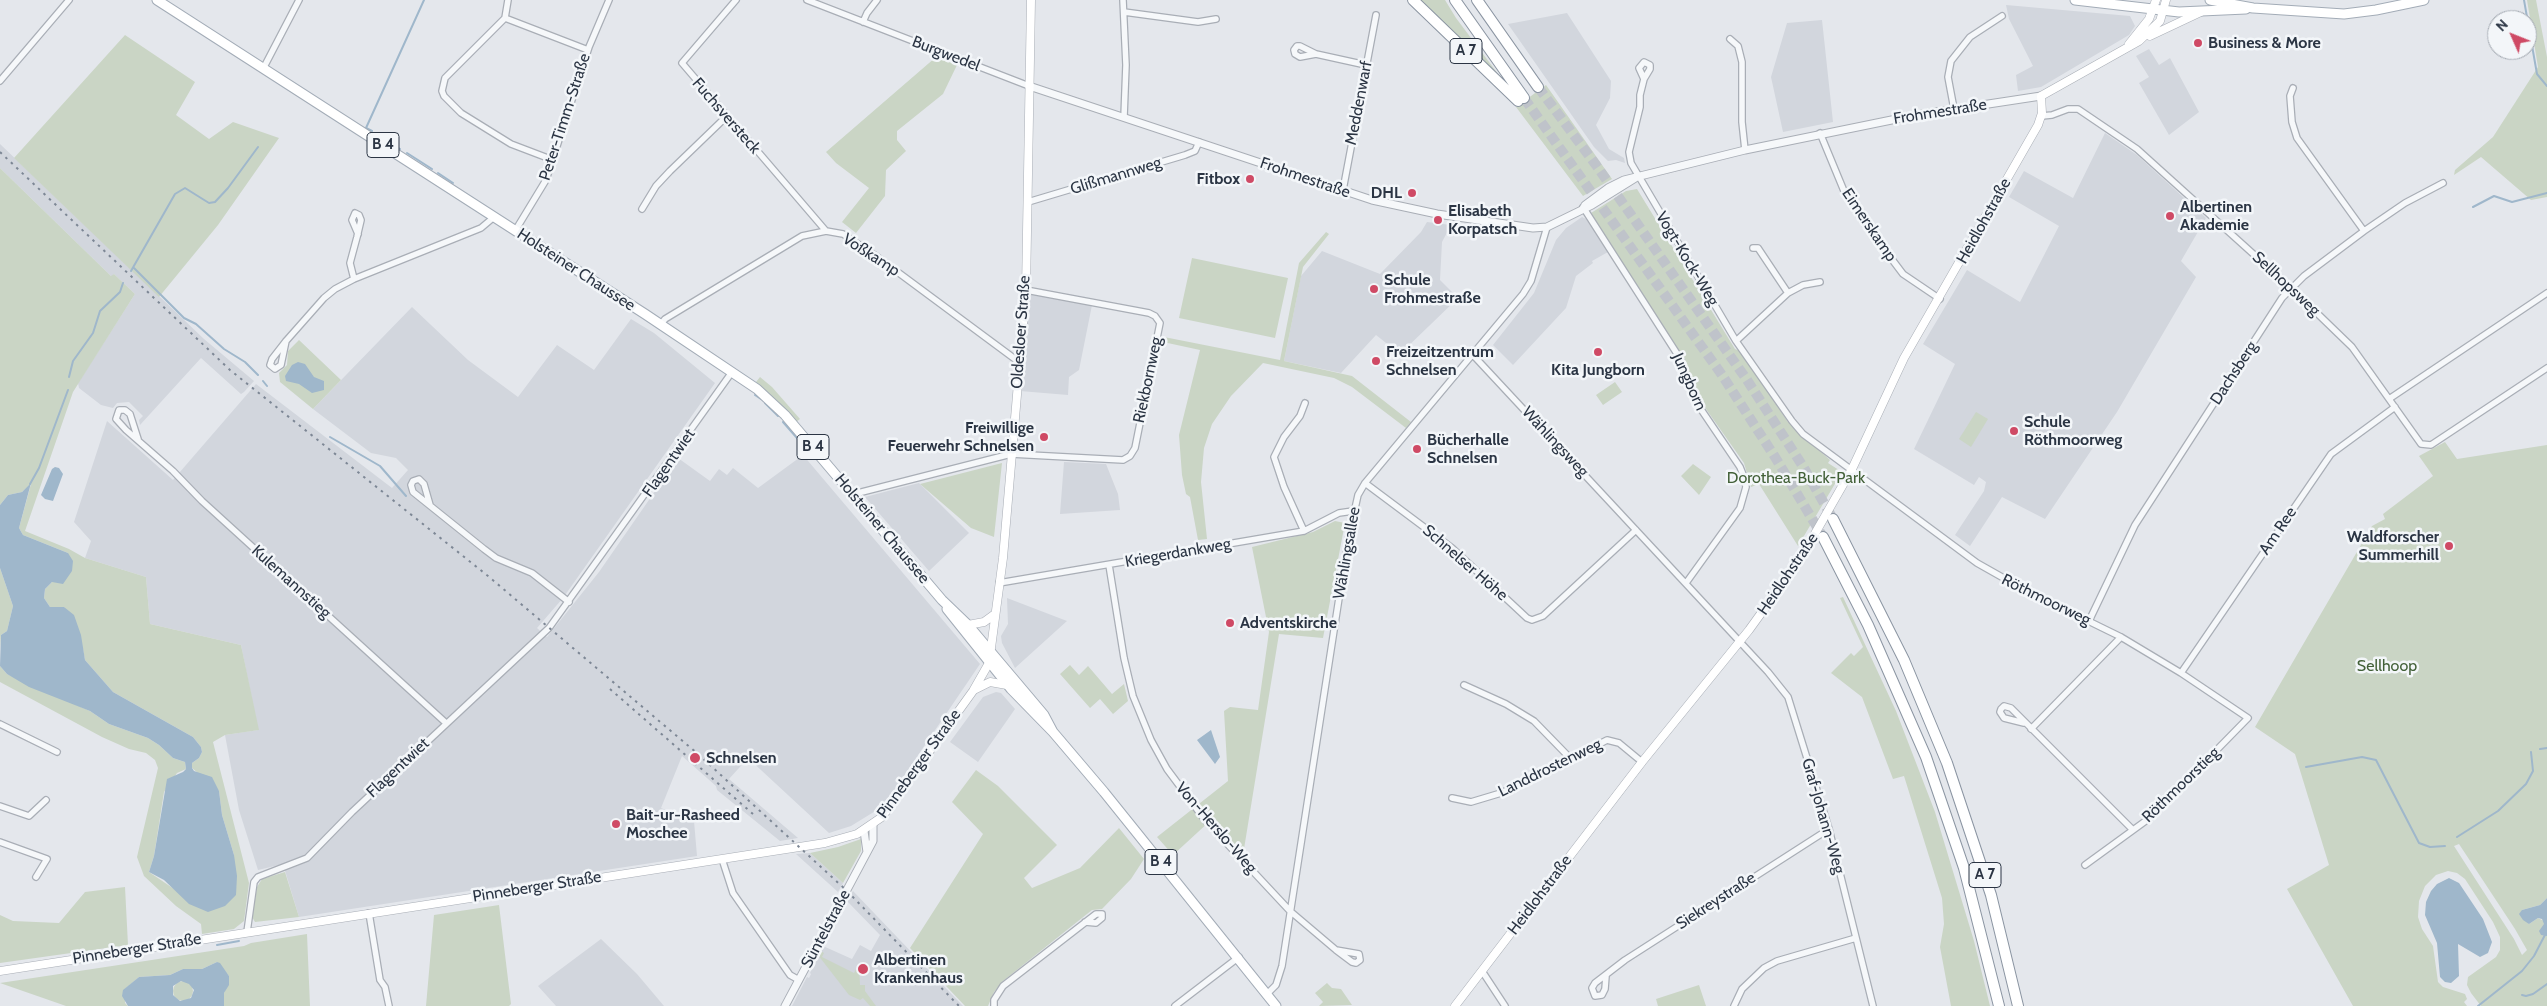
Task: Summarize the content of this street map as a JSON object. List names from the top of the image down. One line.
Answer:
{"streets":{"highway":["A 7"],"main road":["Frohmestraße","B 4","Heidlohstraße","Holsteiner Chaussee","Oldesloer Straße","Pinneberger Straße"],"street":["Burgwedel","Meddenwarf","Fuchsversteck","Peter-Timm-Straße","Glißmannweg","Eimerskamp","Voßkamp","Vogt-Kock-Weg","Sellhopsweg","Dachsberg","Riekbornweg","Jungborn","Wählingsweg","Flagentwiet","Am Ree","Kriegerdankweg","Wählingsallee","Schnelser Höhe","Kulemannstieg","Röthmoorweg","Landdrostenweg","Röthmoorstieg","Graf-Johann-Weg","Von-Herslo-Weg","Siekreystraße","Süntelstraße"]},"crossings":[["Burgwedel","Frohmestraße"],["Burgwedel","Oldesloer Straße"],["Meddenwarf","Frohmestraße"],["Frohmestraße","Glißmannweg"],["Frohmestraße","Eimerskamp"],["Frohmestraße","Vogt-Kock-Weg"],["Frohmestraße","Oldesloer Straße"],["Frohmestraße","Jungborn"],["Frohmestraße","Wählingsallee"],["Fuchsversteck","Voßkamp"],["Peter-Timm-Straße","Holsteiner Chaussee"],["Glißmannweg","Oldesloer Straße"],["Heidlohstraße","Eimerskamp"],["Heidlohstraße","Vogt-Kock-Weg"],["Heidlohstraße","Sellhopsweg"],["Heidlohstraße","Wählingsweg"],["Heidlohstraße","Röthmoorweg"],["Heidlohstraße","Landdrostenweg"],["Heidlohstraße","Graf-Johann-Weg"],["Voßkamp","Holsteiner Chaussee"],["Voßkamp","Oldesloer Straße"],["Vogt-Kock-Weg","Röthmoorweg"],["Holsteiner Chaussee","Oldesloer Straße"],["Holsteiner Chaussee","Flagentwiet"],["Holsteiner Chaussee","Wählingsallee"],["Holsteiner Chaussee","Pinneberger Straße"],["Sellhopsweg","Dachsberg"],["Sellhopsweg","Am Ree"],["Oldesloer Straße","Riekbornweg"],["Oldesloer Straße","Kriegerdankweg"],["Oldesloer Straße","Pinneberger Straße"],["Dachsberg","Röthmoorweg"],["Jungborn","Wählingsweg"],["Wählingsweg","Wählingsallee"],["Wählingsweg","Schnelser Höhe"],["Wählingsweg","Graf-Johann-Weg"],["Flagentwiet","Kulemannstieg"],["Flagentwiet","Pinneberger Straße"],["Am Ree","Röthmoorweg"],["Kriegerdankweg","Wählingsallee"],["Kriegerdankweg","Von-Herslo-Weg"],["Wählingsallee","Schnelser Höhe"],["Wählingsallee","Von-Herslo-Weg"],["Röthmoorweg","Röthmoorstieg"],["Pinneberger Straße","Süntelstraße"],["Graf-Johann-Weg","Siekreystraße"]],"parks":["Dorothea-Buck-Park","Sellhoop"],"places":["Business & More","Fitbox","DHL","Albertinen Akademie","Elisabeth Korpatsch","Schule Frohmestraße","Kita Jungborn","Freizeitzentrum Schnelsen","Schule Röthmoorweg","Freiwillige Feuerwehr Schnelsen","Bücherhalle Schnelsen","Waldforscher Summerhill","Adventskirche","Schnelsen","Bait-ur-Rasheed Moschee","Albertinen Krankenhaus"],"north":"top left"}
